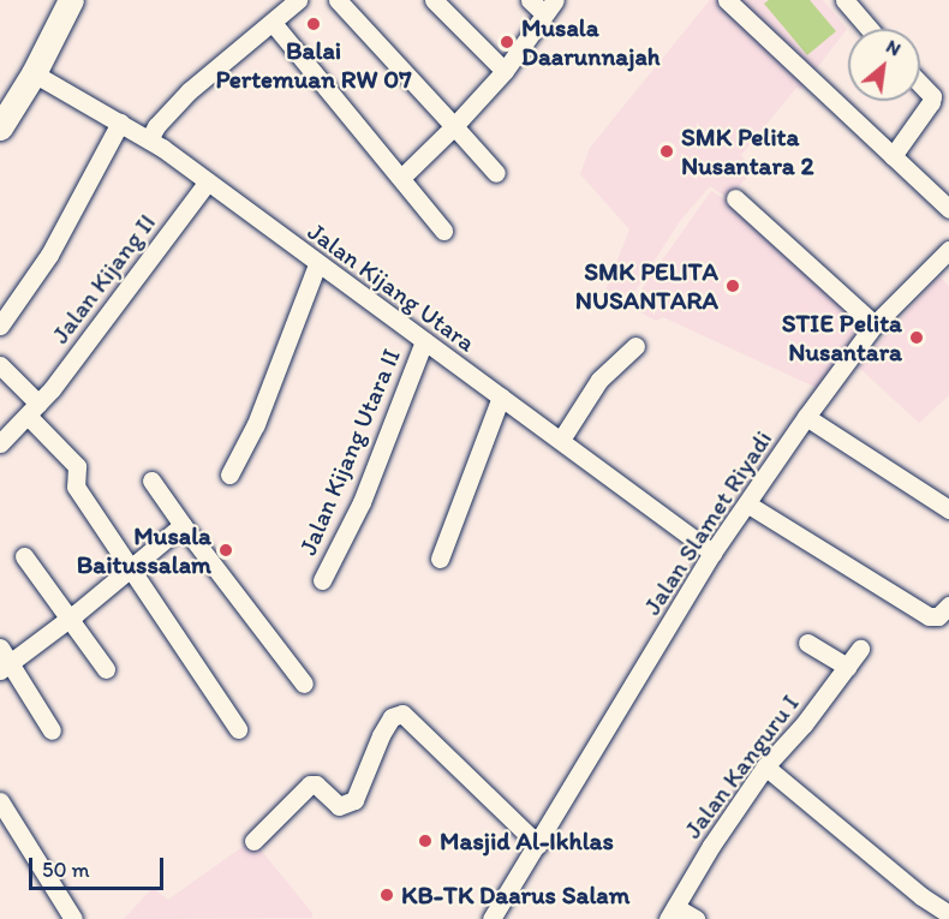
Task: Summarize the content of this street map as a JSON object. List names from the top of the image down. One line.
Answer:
{"streets":{"street":["Jalan Kijang II","Jalan Kijang Utara","Jalan Kijang Utara II","Jalan Slamet Riyadi","Jalan Kanguru I"]},"crossings":[["Jalan Kijang II","Jalan Kijang Utara"],["Jalan Kijang Utara","Jalan Kijang Utara II"],["Jalan Kijang Utara","Jalan Slamet Riyadi"]],"places":["Balai Pertemuan RW 07","Musala Daarunnajah","SMK Pelita Nusantara 2","SMK PELITA NUSANTARA","STIE Pelita Nusantara","Musala Baitussalam","Masjid Al-Ikhlas","KB-TK Daarus Salam"],"scale_bar":"50 m","north":"top right"}
